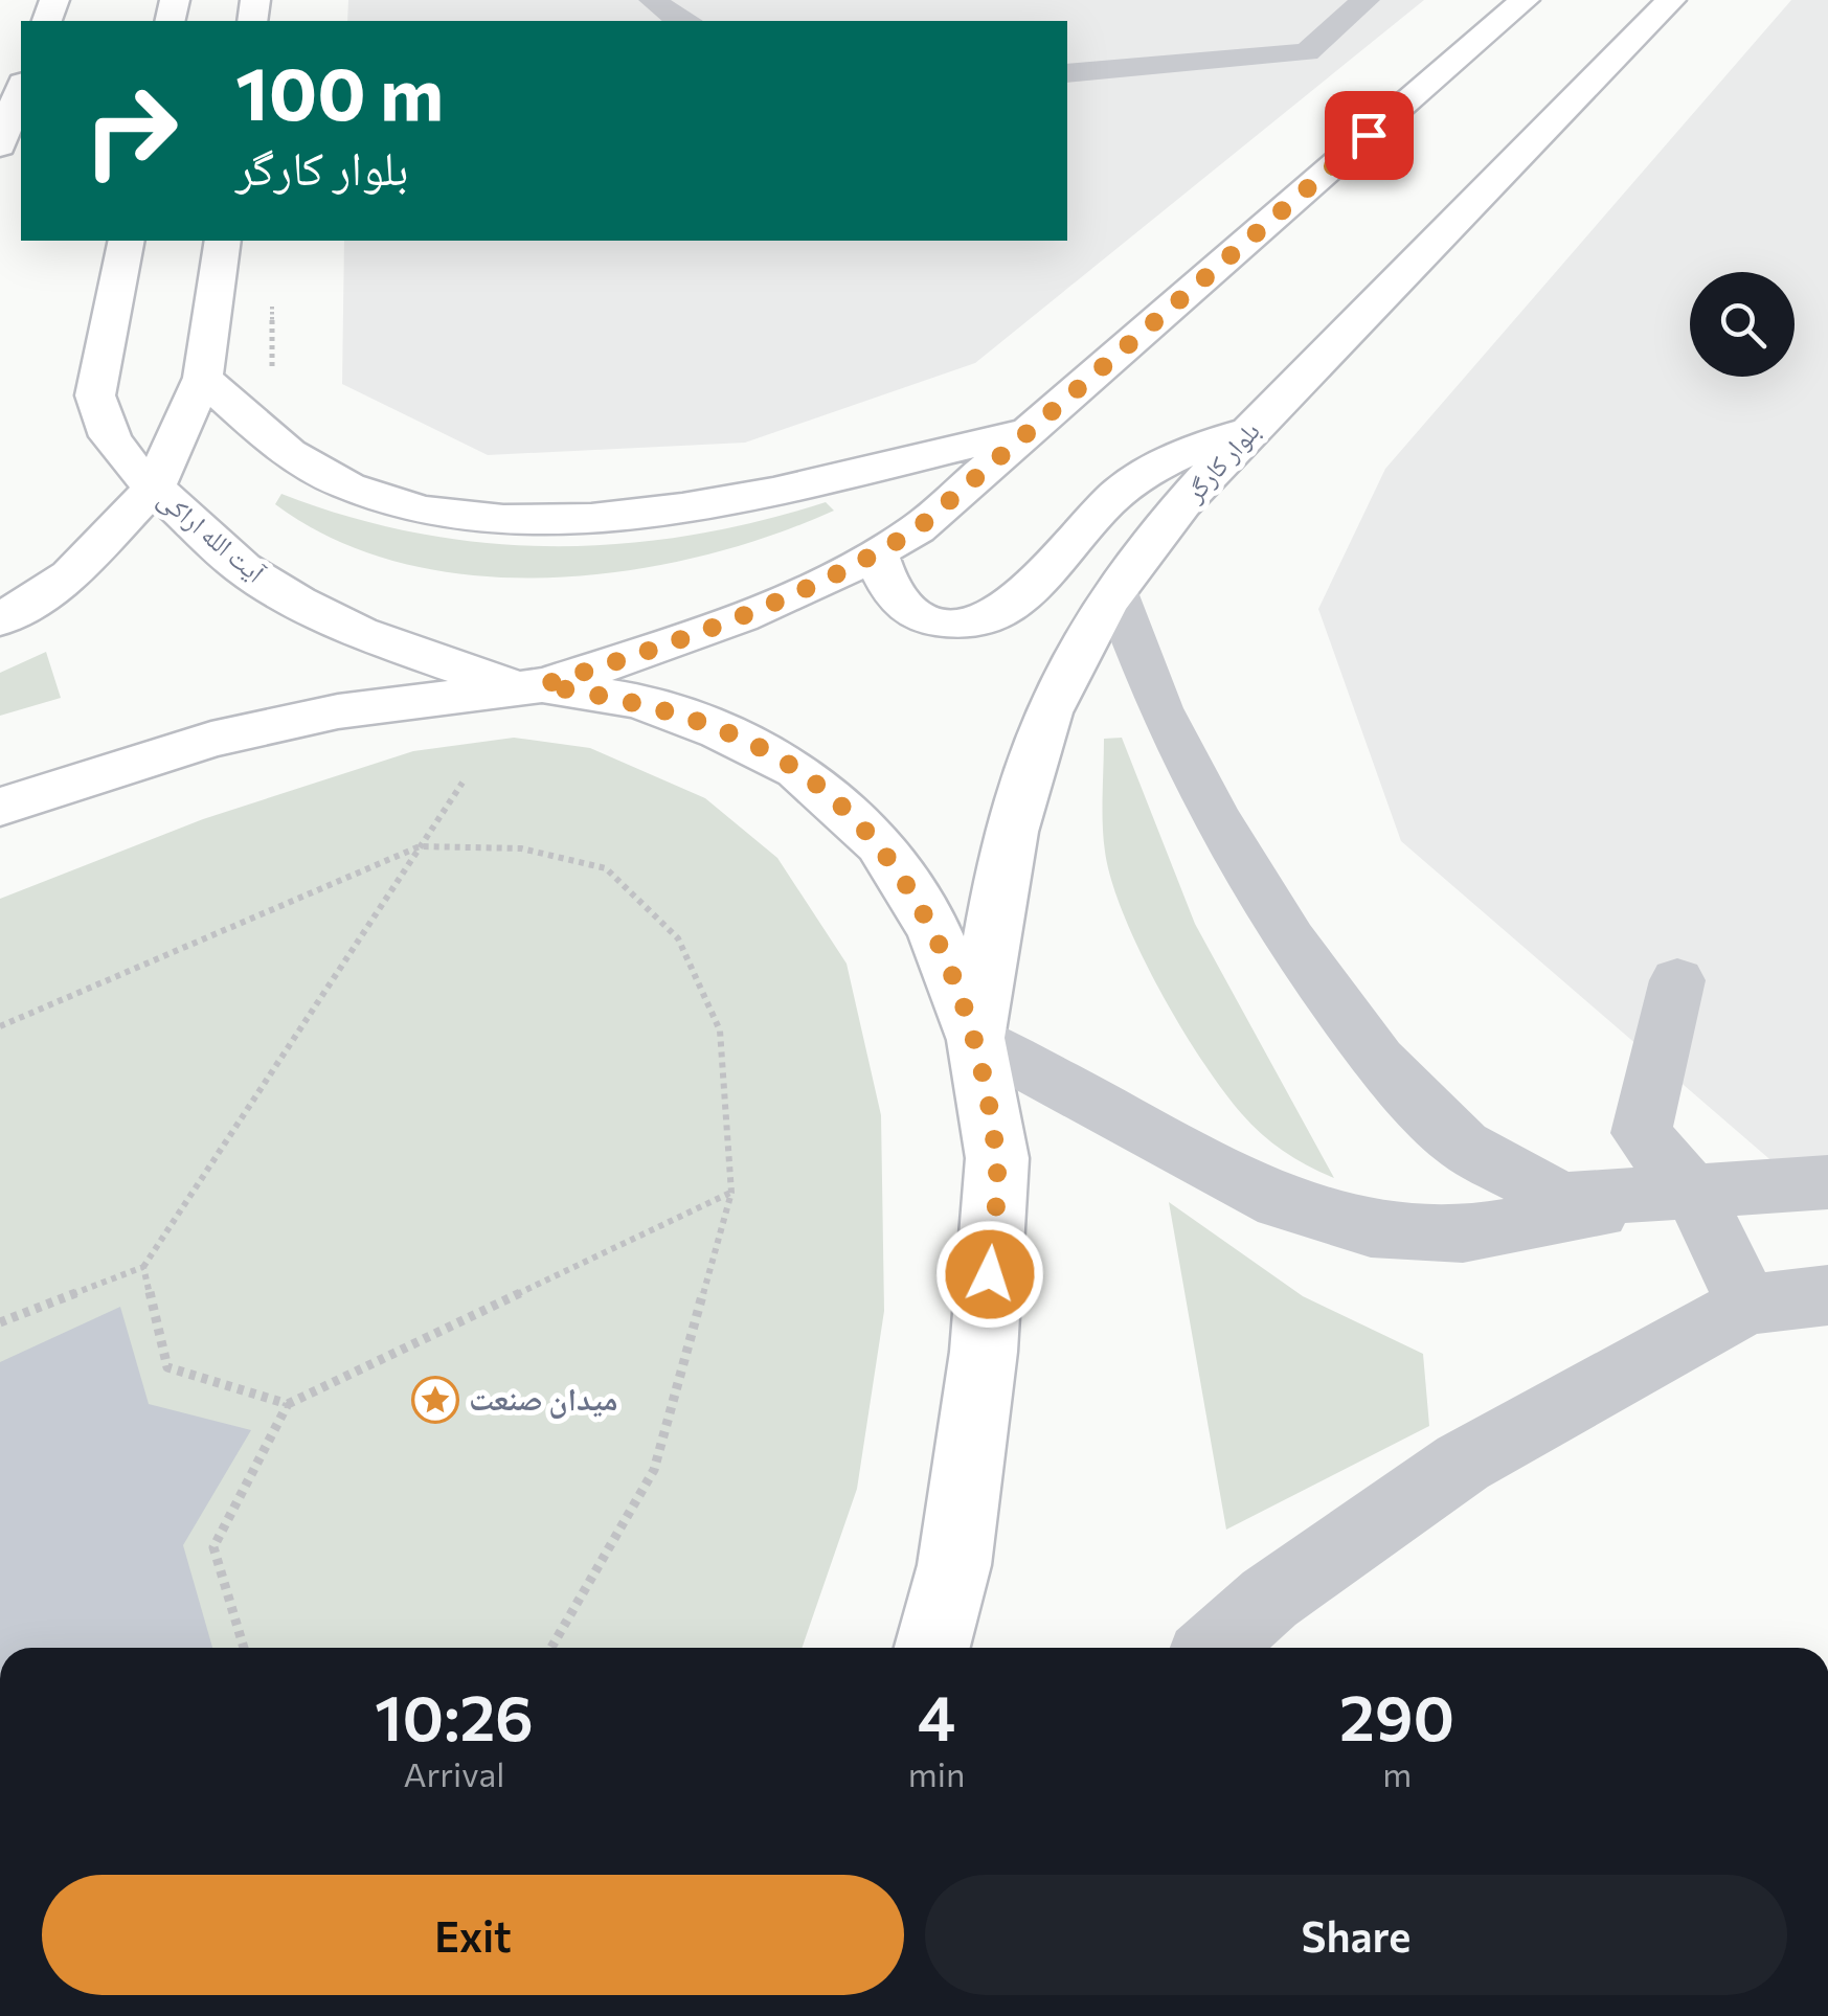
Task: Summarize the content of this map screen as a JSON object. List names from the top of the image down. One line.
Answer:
{"streets":{"main road":["بلوار کارگر","آیت الله اراکی"]},"places":{"place":["میدان صنعت"]},"page":{"turn":["100 m","بلوار کارگر"],"eta":["10:26","Arrival","4","min","290","m"],"buttons":["Exit","Share"]}}
